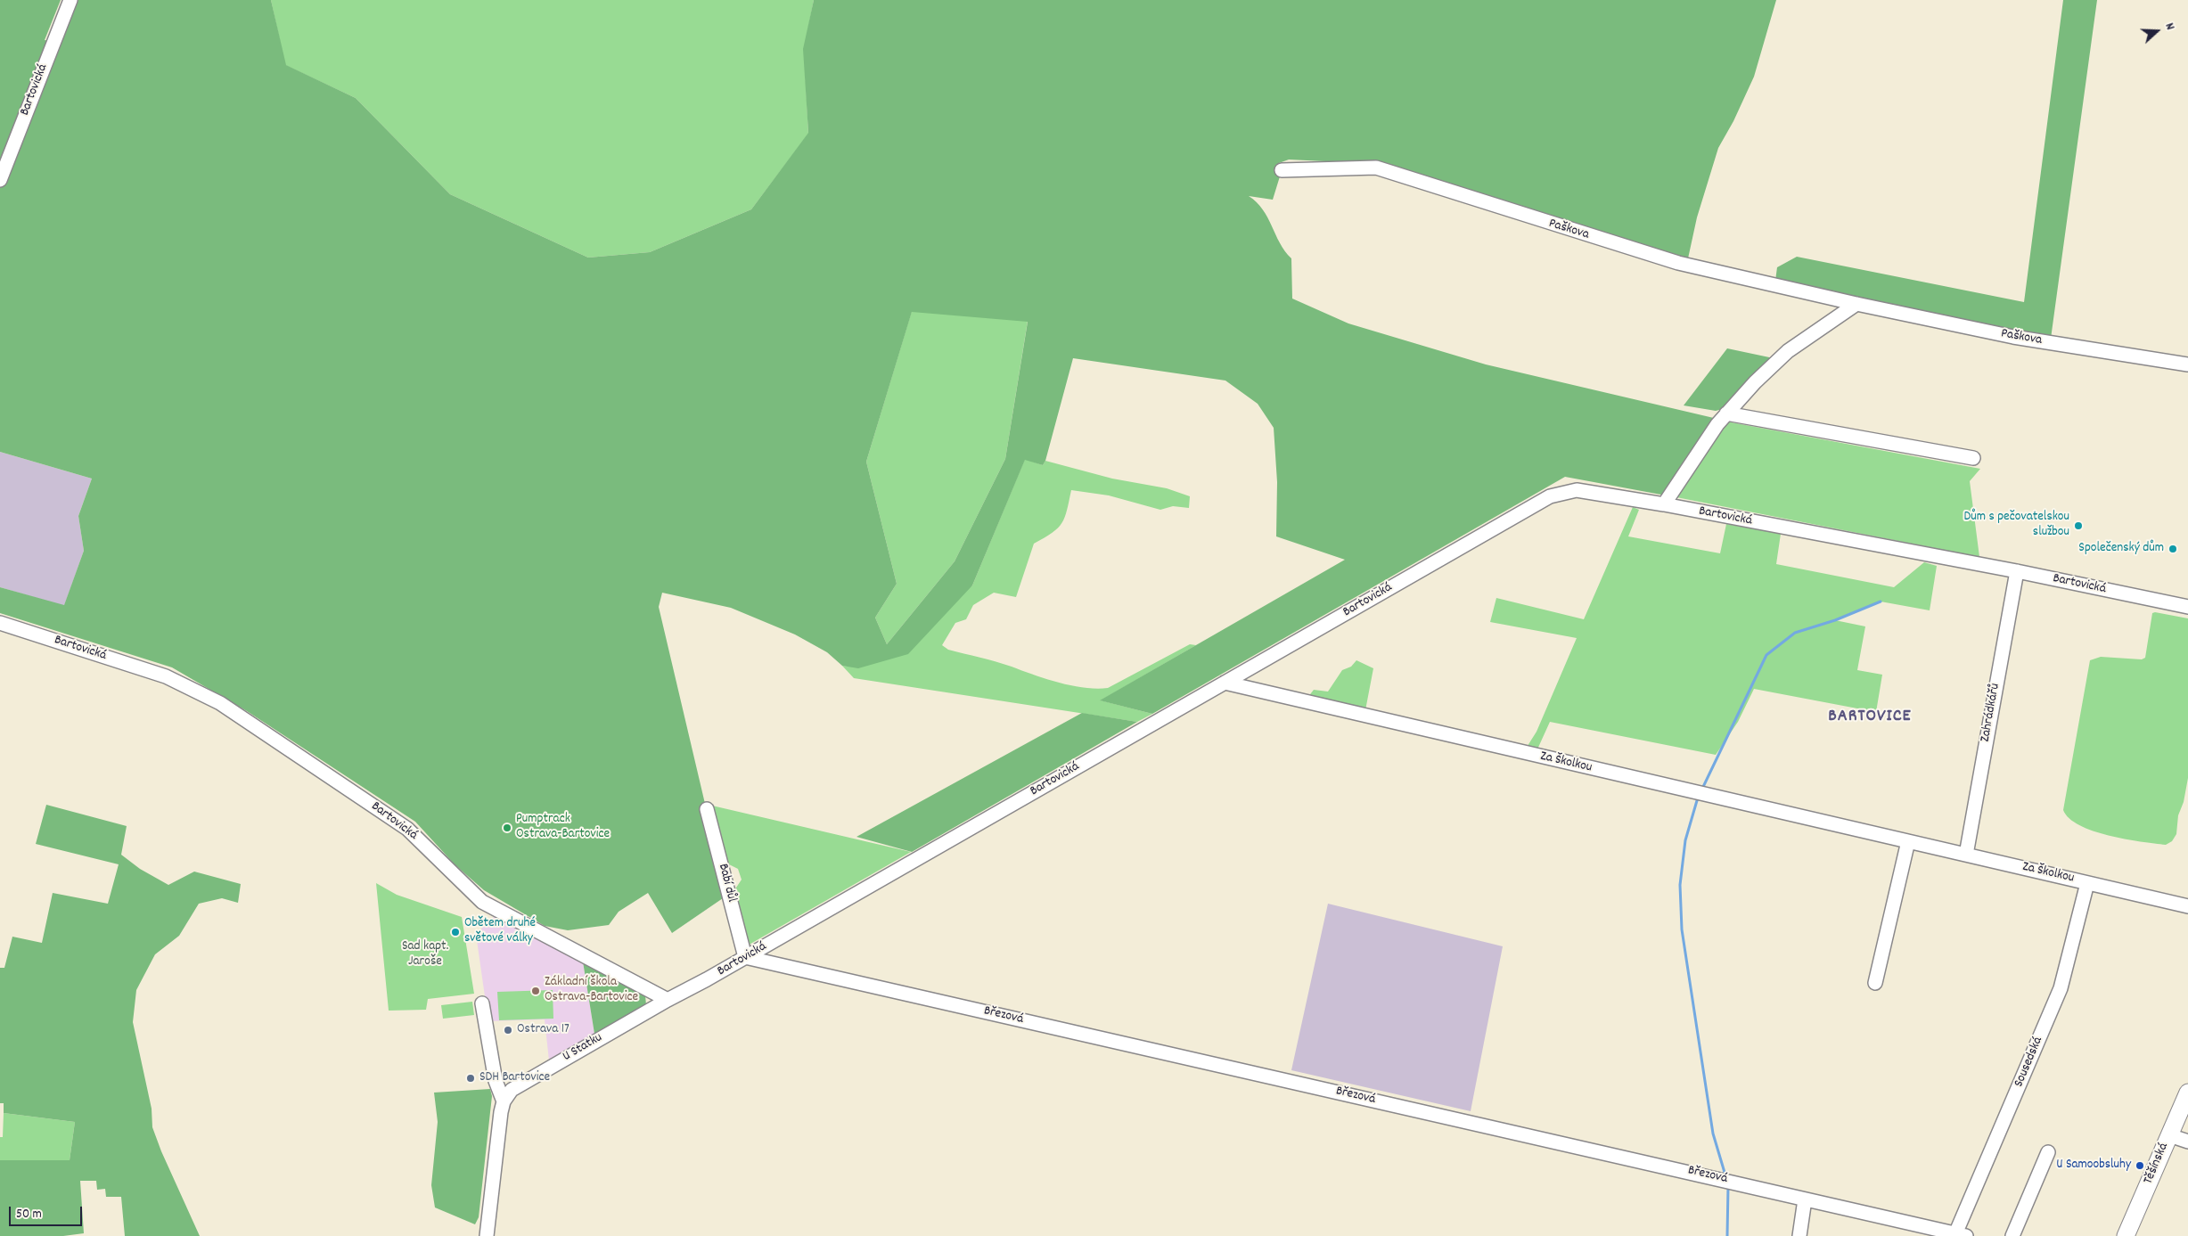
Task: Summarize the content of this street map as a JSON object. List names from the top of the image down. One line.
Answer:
{"streets":{"main road":["Těšínská"],"street":["Bartovická","Paškova","Zahrádkářů","Za Školkou","Babí důl","Březová","U Statku","Sousedská"]},"crossings":[["Bartovická","Zahrádkářů"],["Bartovická","Za Školkou"],["Bartovická","Babí důl"],["Bartovická","Březová"],["Bartovická","U Statku"],["Zahrádkářů","Za Školkou"],["Za Školkou","Sousedská"],["Babí důl","Březová"],["Březová","Sousedská"]],"districts":["BARTOVICE"],"parks":["Sad kapt. Jaroše"],"places":["Dům s pečovatelskou službou","Společenský dům","Pumptrack Ostrava-Bartovice","Obětem druhé světové války","Základní škola Ostrava-Bartovice","Ostrava 17","SDH Bartovice","U Samoobsluhy"],"scale_bar":"50 m","north":"right"}
